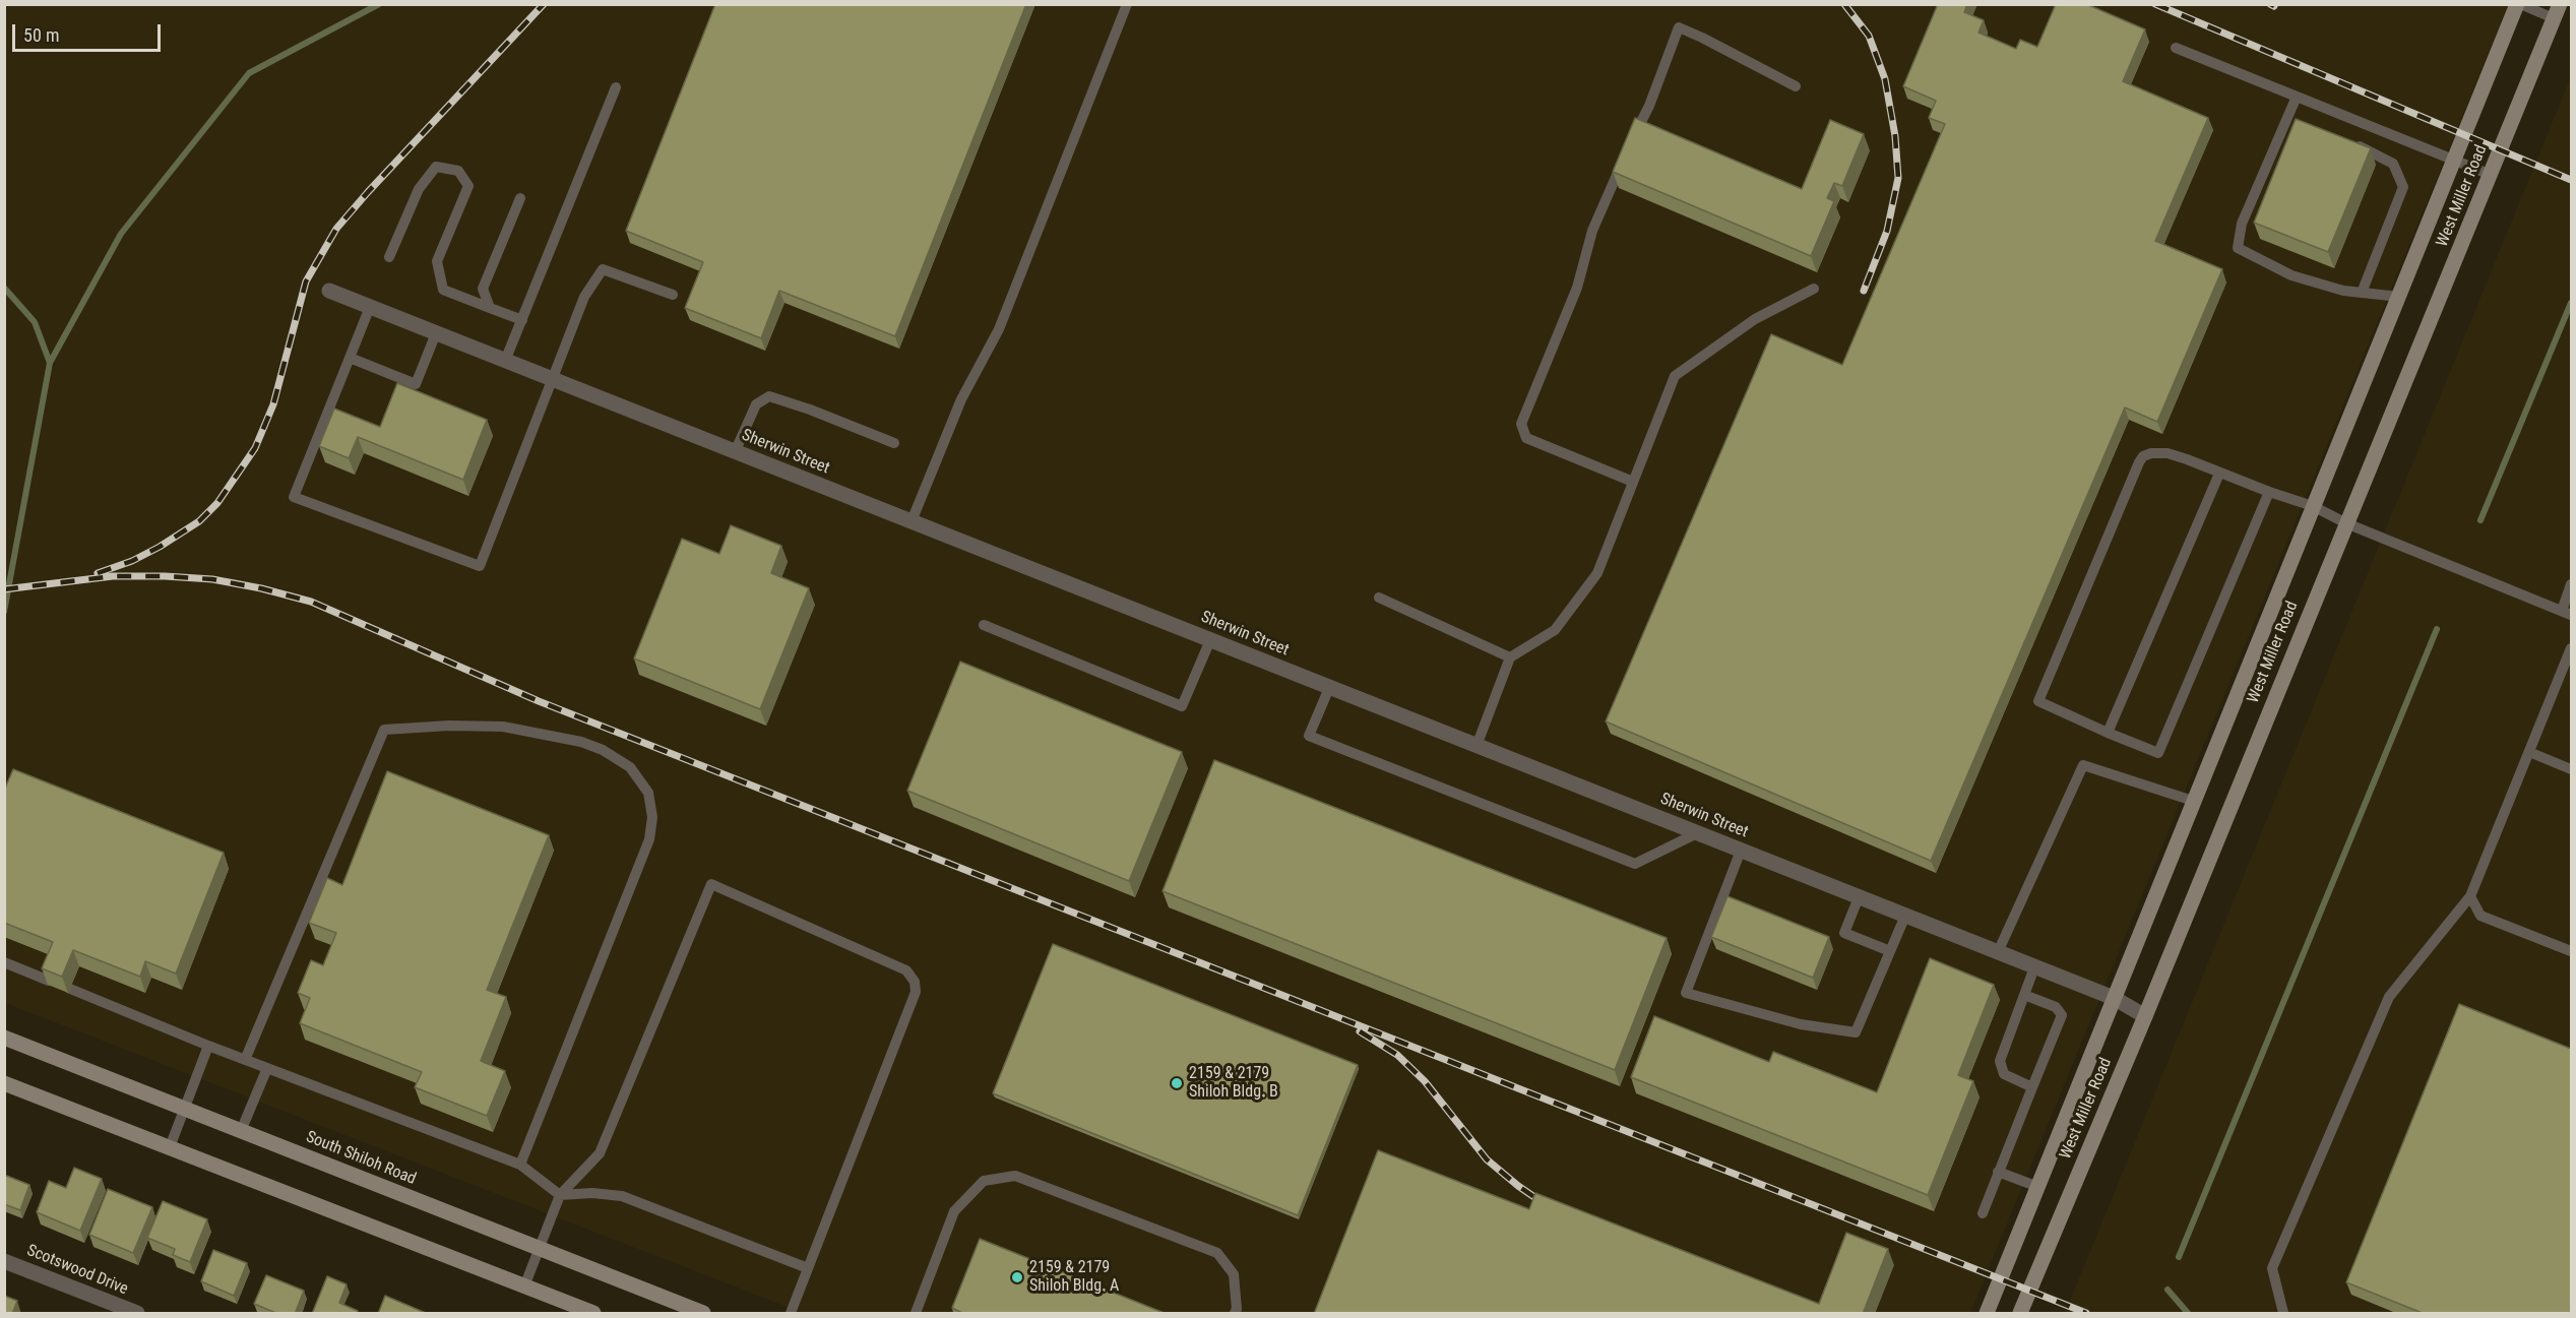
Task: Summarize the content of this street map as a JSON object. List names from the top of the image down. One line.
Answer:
{"streets":{"main road":["West Miller Road","South Shiloh Road"],"street":["Sherwin Street","Scotswood Drive"]},"crossings":[["West Miller Road","Sherwin Street"]],"places":["2159 & 2179 Shiloh Bldg. B","2159 & 2179 Shiloh Bldg. A"],"scale_bar":"50 m"}
